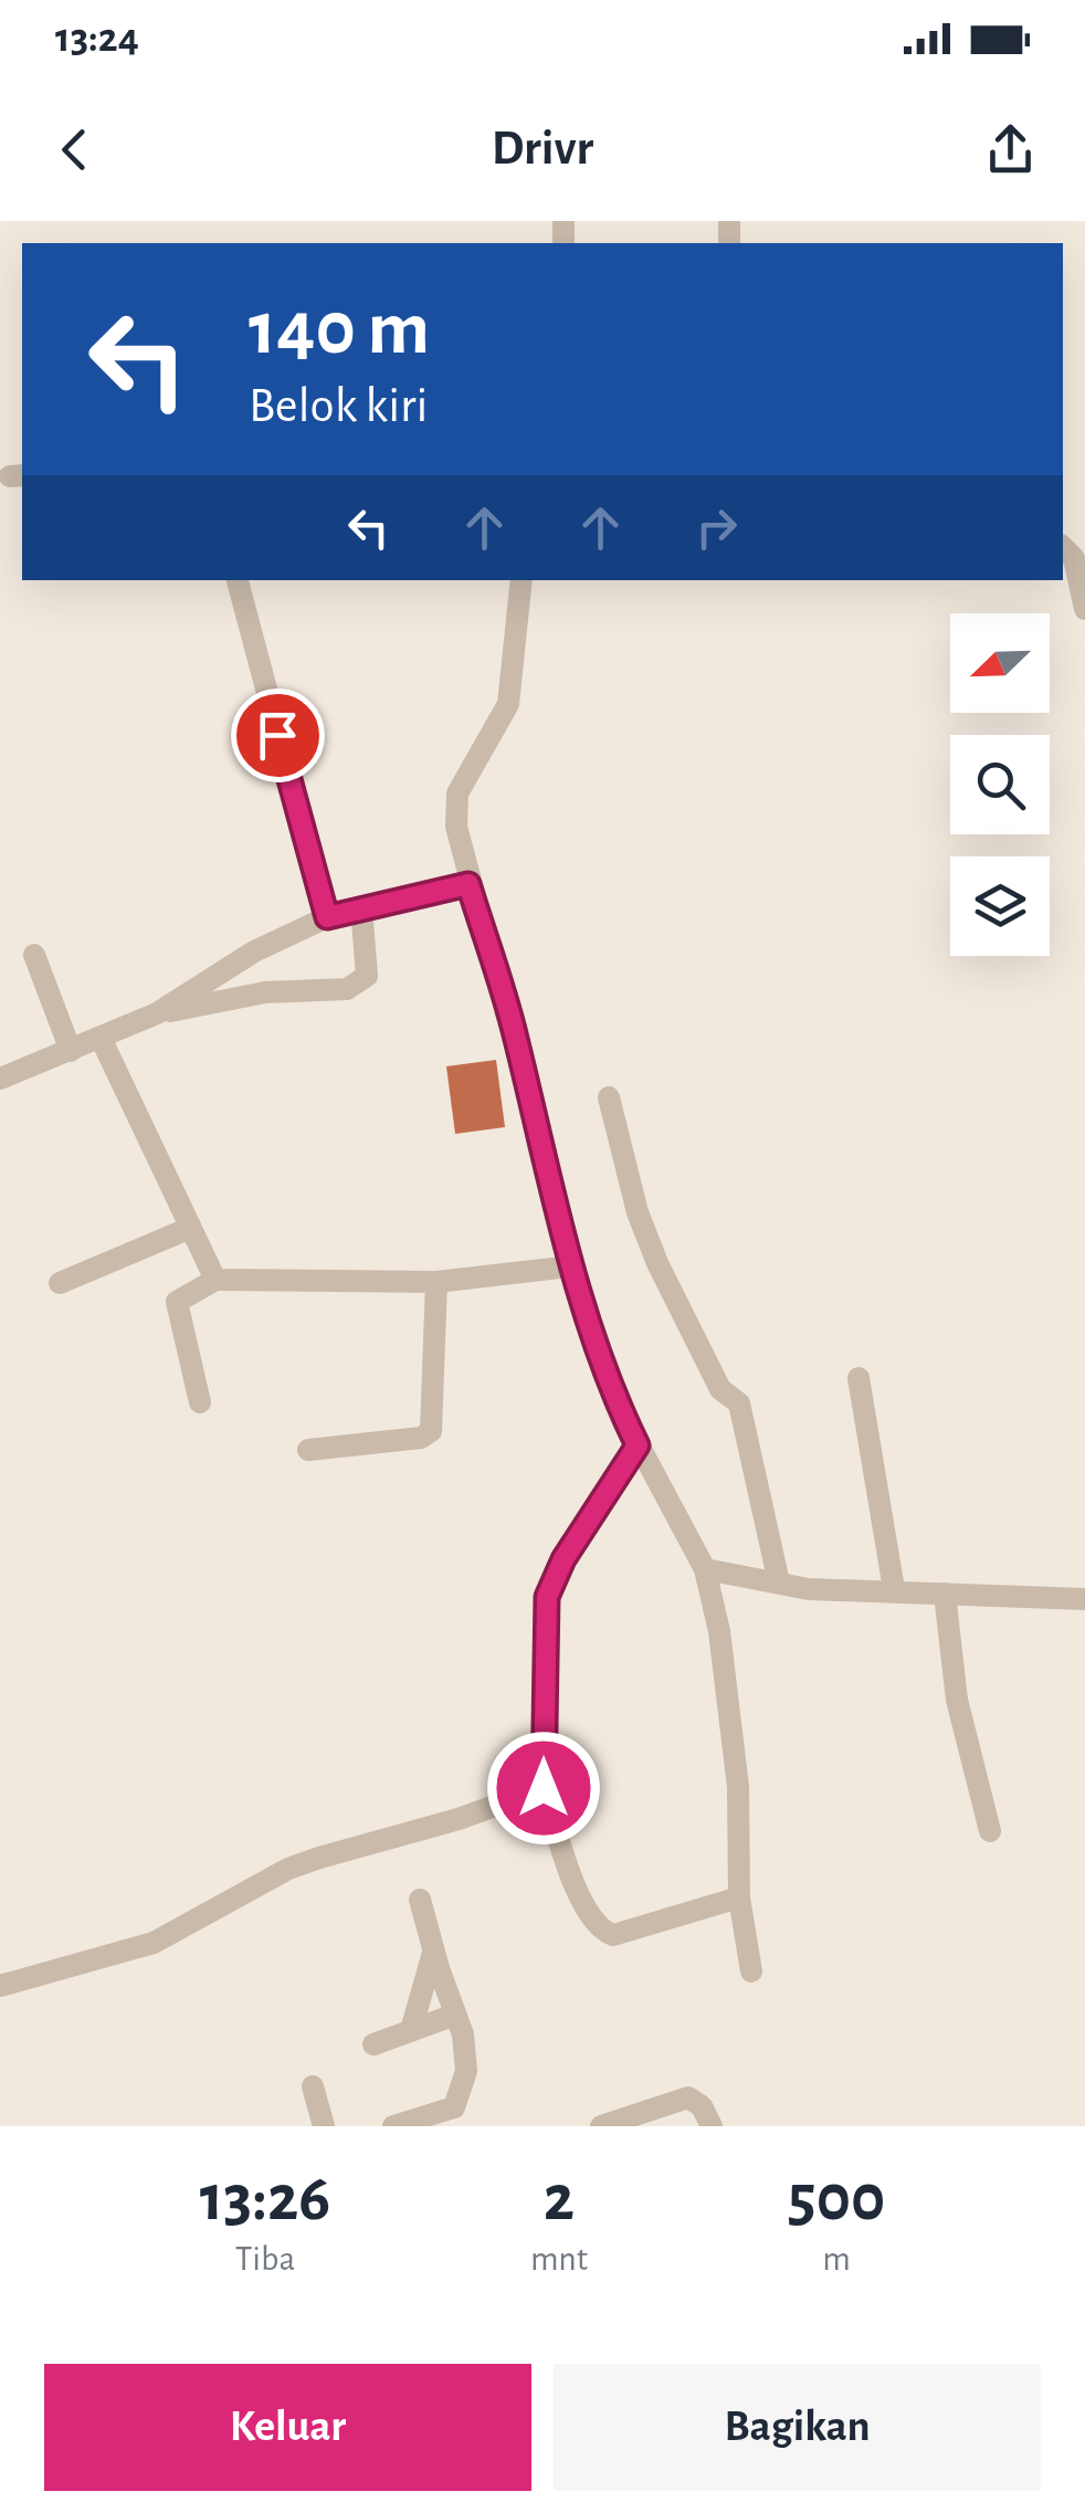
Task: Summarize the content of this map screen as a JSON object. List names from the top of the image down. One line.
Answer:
{"north":"bottom left","page":{"status":"13:24","header":"Drivr","turn":["140 m","Belok kiri"],"eta":["13:26","Tiba","2","mnt","500","m"],"buttons":["Keluar","Bagikan"]}}
